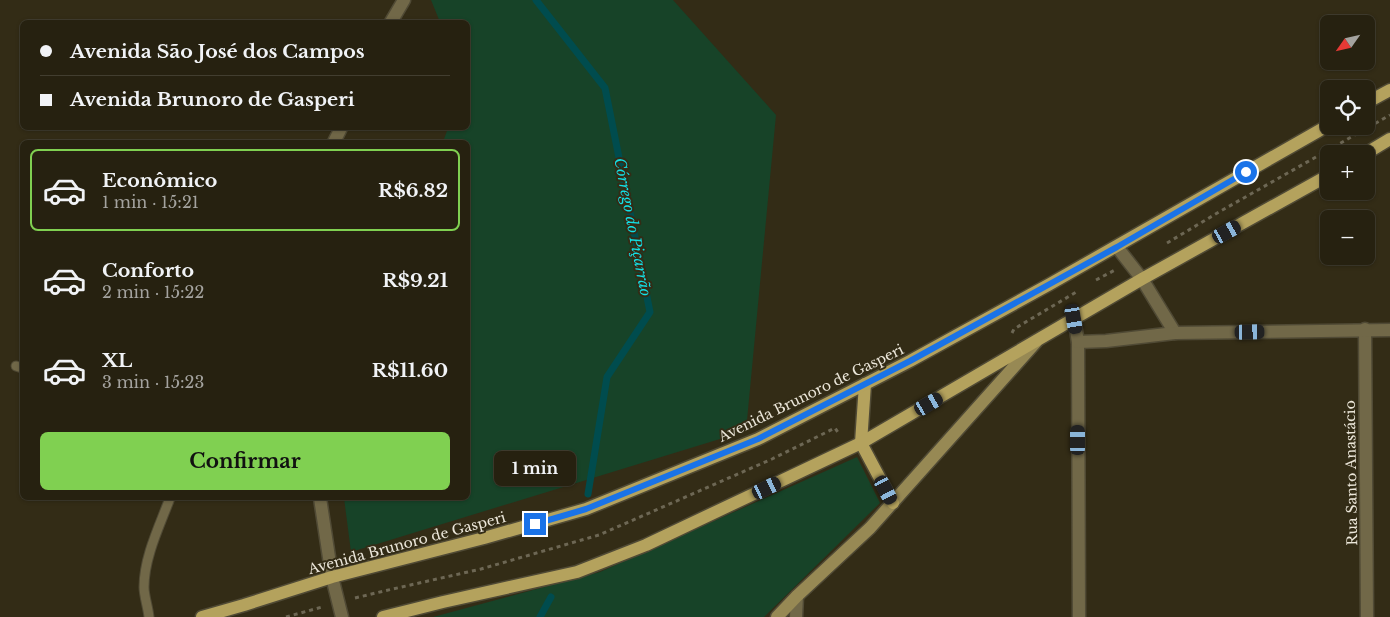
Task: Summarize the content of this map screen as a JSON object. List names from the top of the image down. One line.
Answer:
{"streets":{"main road":["Avenida Brunoro de Gasperi"],"street":["Rua Santo Anastácio"]},"water":["Córrego do Piçarrão"],"north":"bottom left","page":{"map_buttons":["+","−"],"banner":["Avenida São José dos Campos","Avenida Brunoro de Gasperi"],"list":[{"name":"Econômico","note":"1 min · 15:21","value":"R$6.82"},{"name":"Conforto","note":"2 min · 15:22","value":"R$9.21"},{"name":"XL","note":"3 min · 15:23","value":"R$11.60"}],"buttons":"Confirmar","bubble":"1 min"}}
